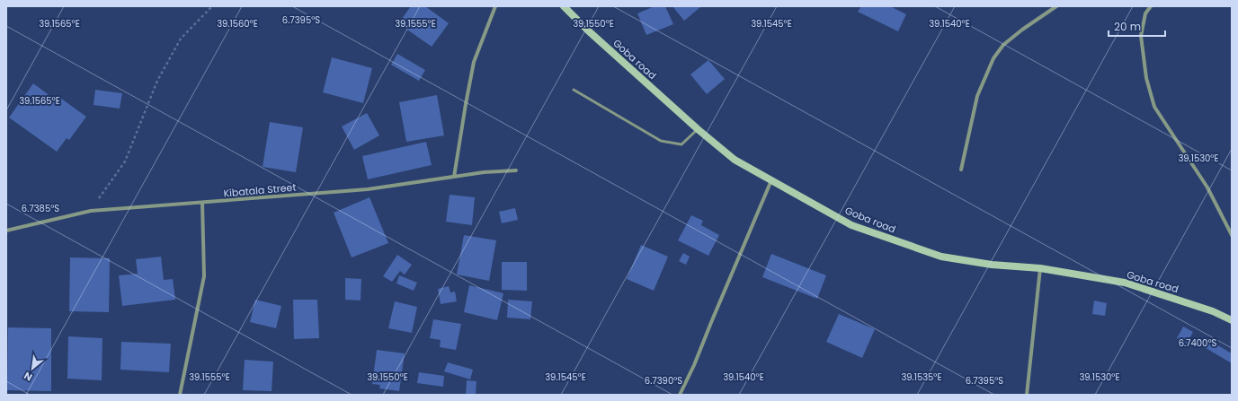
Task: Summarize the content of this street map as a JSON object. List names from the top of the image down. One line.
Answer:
{"streets":{"street":["Goba road","Kibatala Street"]},"scale_bar":"20 m","north":"bottom left","coordinates":["6.7395°S","39.1565°E","39.1560°E","39.1555°E","39.1550°E","39.1545°E","39.1540°E","39.1530°E","6.7385°S","6.7400°S","39.1535°E","6.7390°S"]}
